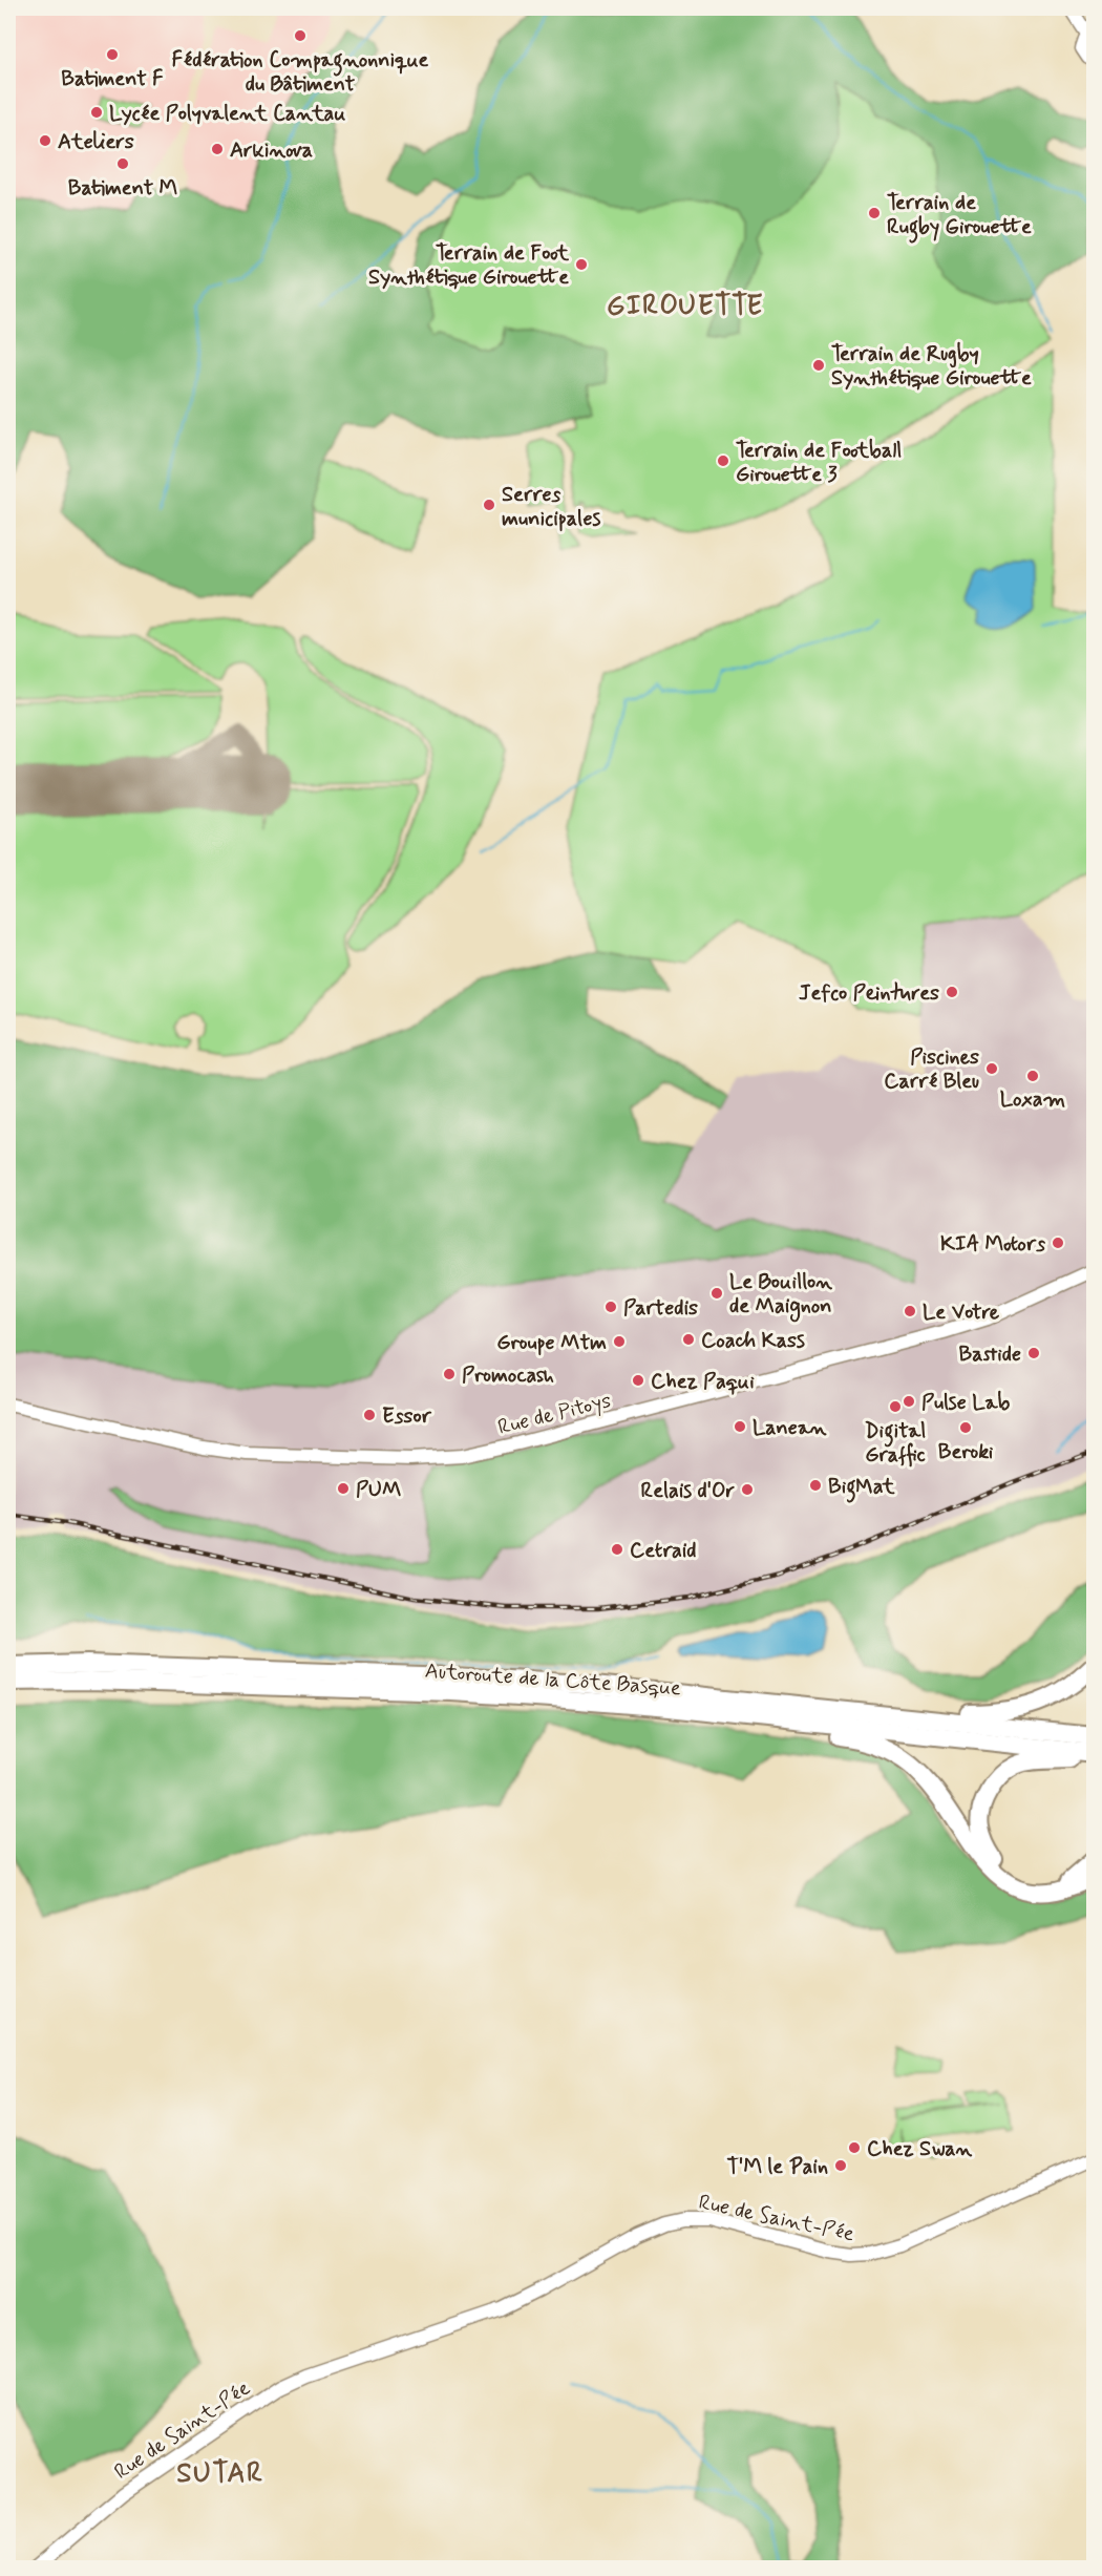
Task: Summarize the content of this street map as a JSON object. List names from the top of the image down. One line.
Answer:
{"streets":{"highway":["Autoroute de la Côte Basque"],"street":["Rue de Pitoys","Rue de Saint-Pée"]},"districts":["GIROUETTE","SUTAR"],"places":["Fédération Compagnonnique du Bâtiment","Batiment F","Lycée Polyvalent Cantau","Ateliers","Arkinova","Batiment M","Terrain de Rugby Girouette","Terrain de Foot Synthétique Girouette","Terrain de Rugby Synthétique Girouette","Terrain de Football Girouette 3","Serres municipales","Jefco Peintures","Piscines Carré Bleu","Loxam","KIA Motors","Le Bouillon de Maignon","Partedis","Le Votre","Coach Kass","Groupe Mtm","Bastide","Promocash","Chez Paqui","Pulse Lab","Digital Graffic","Essor","Lanean","Beroki","BigMat","PUM","Relais d'Or","Cetraid","Chez Swan","T'M le Pain"]}
